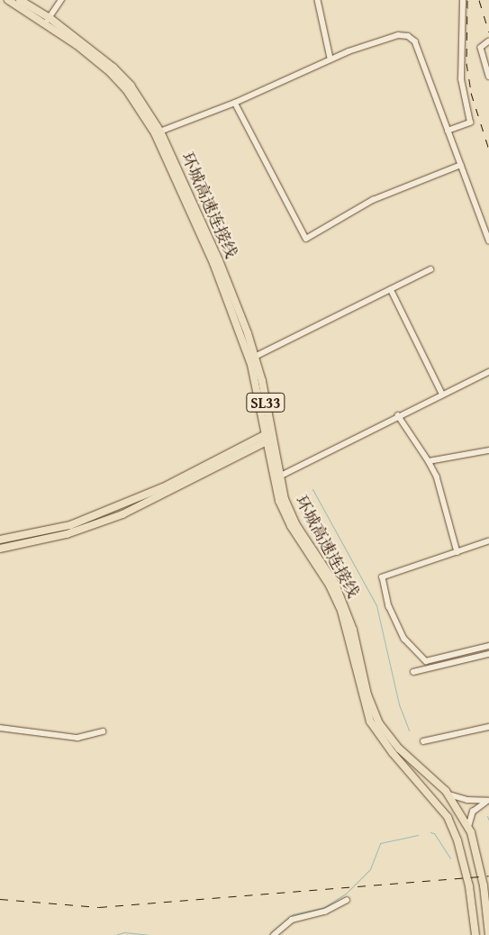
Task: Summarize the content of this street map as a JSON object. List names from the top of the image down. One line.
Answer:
{"streets":{"main road":["环城高速连接线","SL33"]}}
